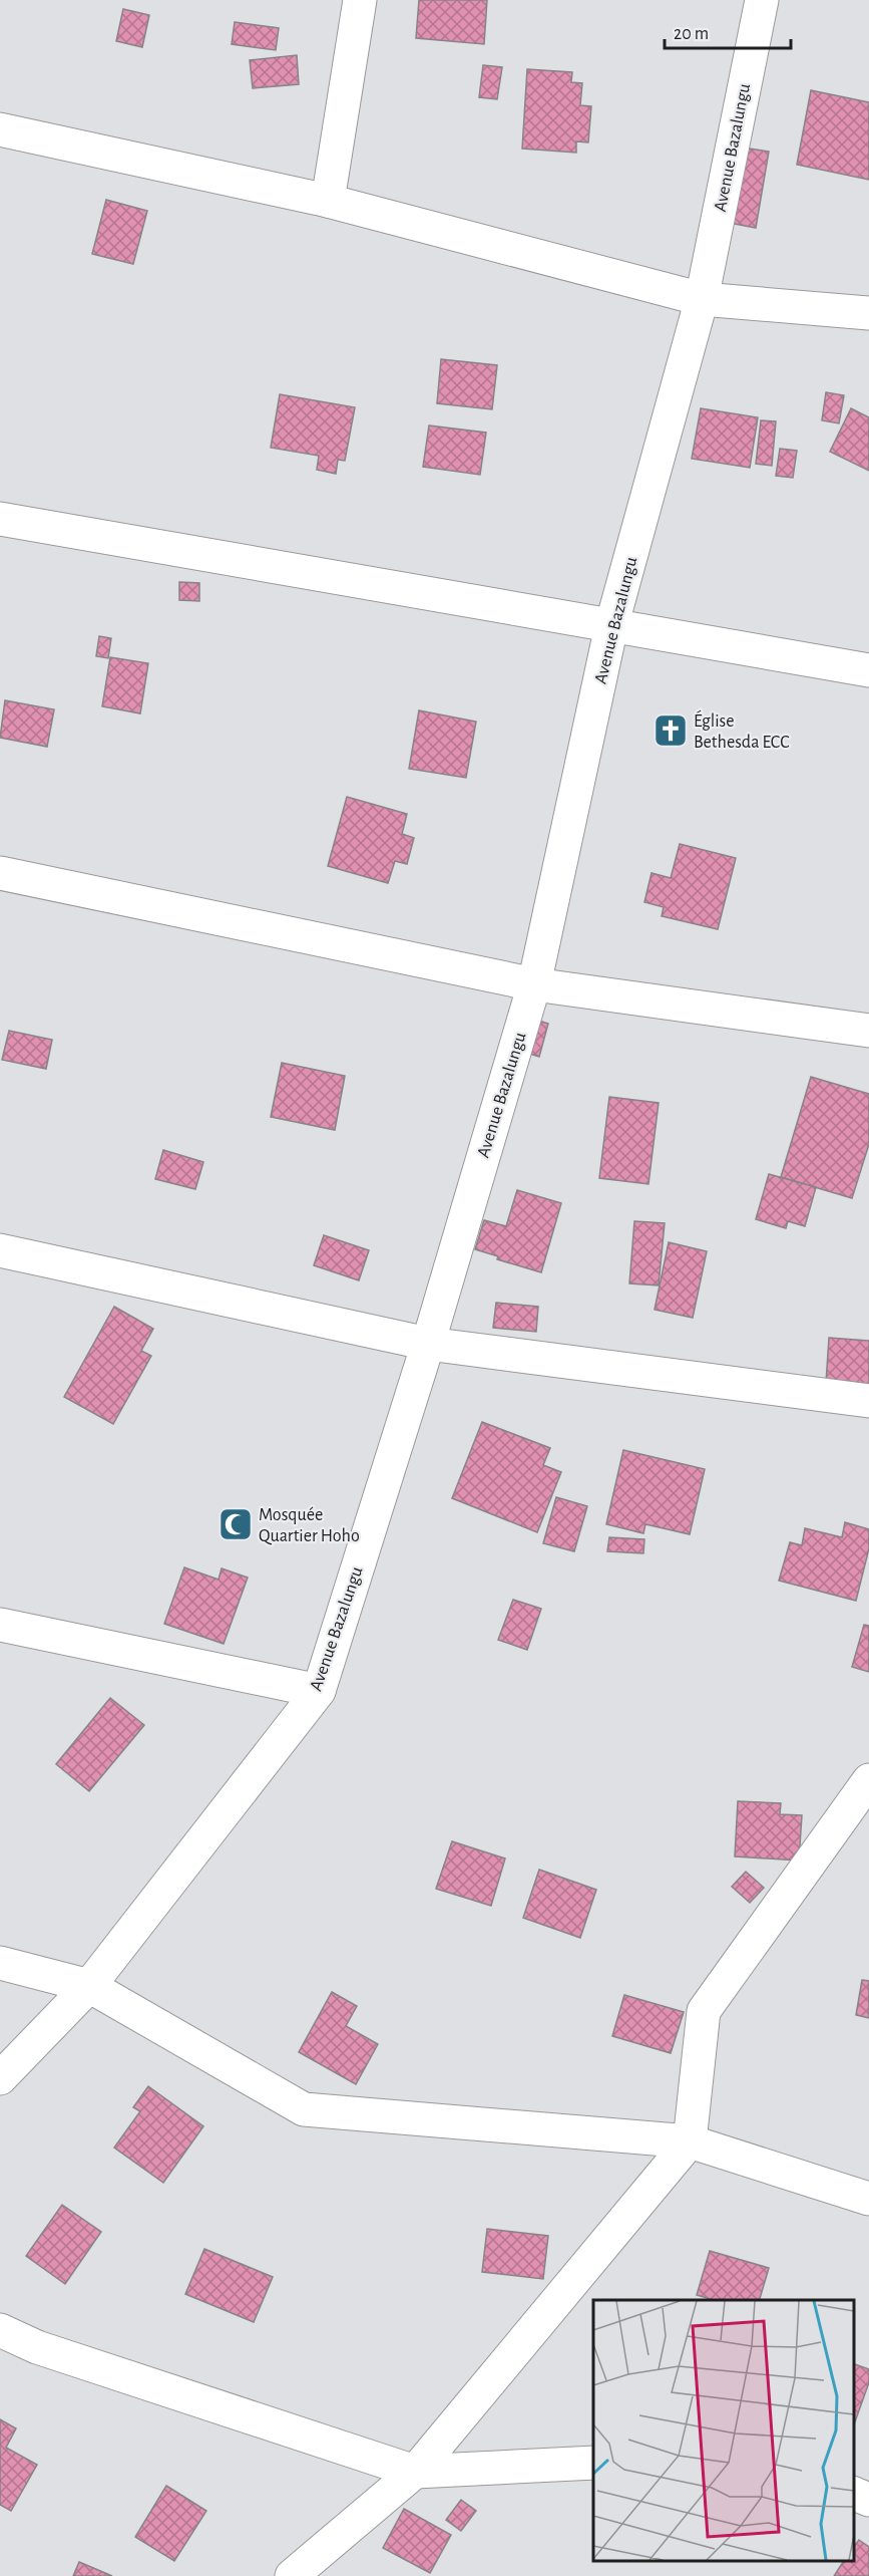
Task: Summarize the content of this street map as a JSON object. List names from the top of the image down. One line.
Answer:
{"streets":{"street":["Avenue Bazalungu"]},"places":{"church":["Église Bethesda ECC"],"mosque":["Mosquée Quartier Hoho"]},"scale_bar":"20 m"}
